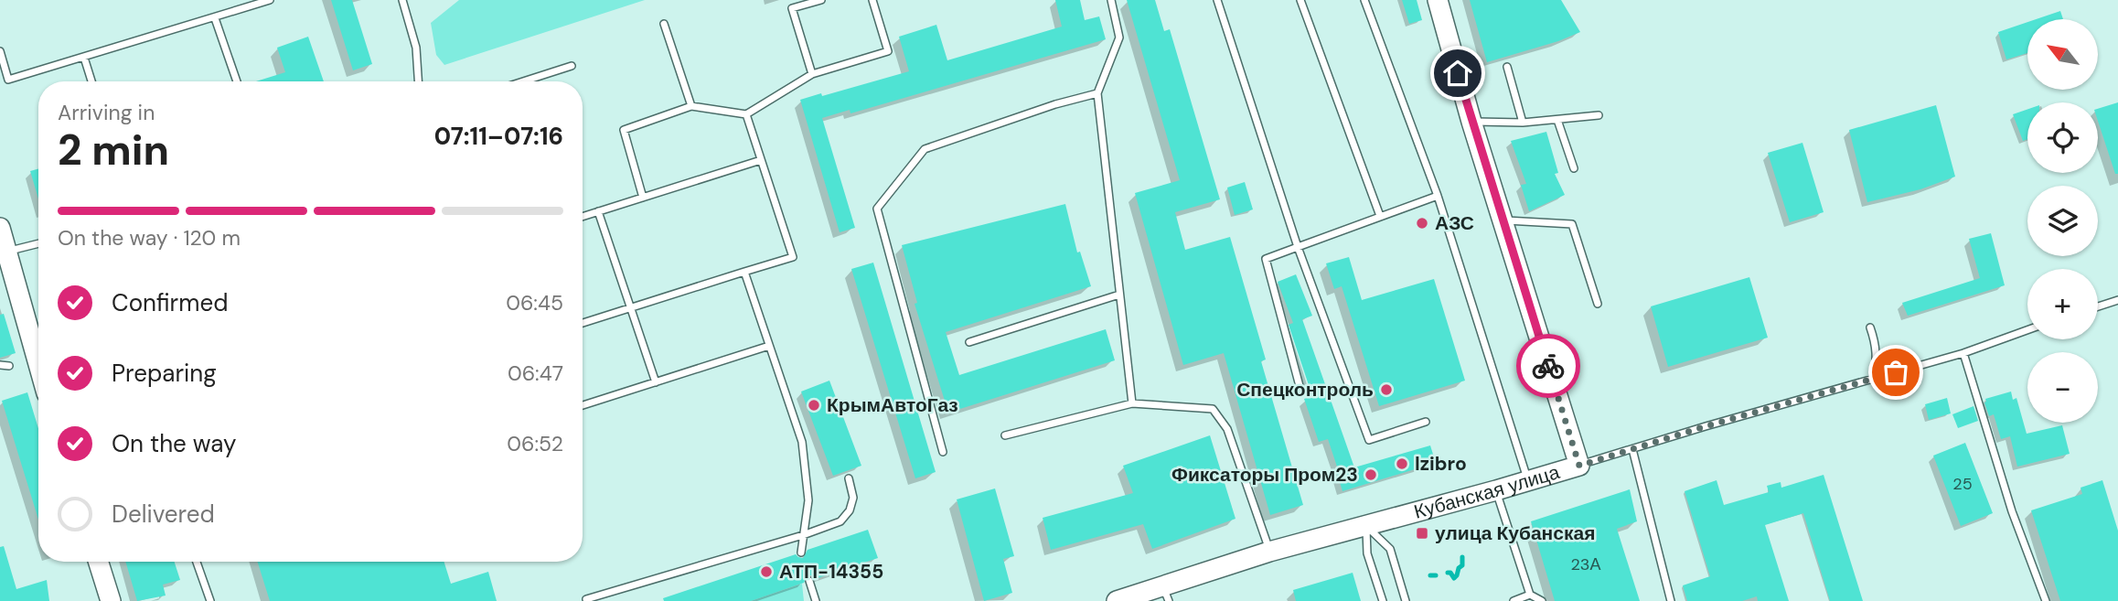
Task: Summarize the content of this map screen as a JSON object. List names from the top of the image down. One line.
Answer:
{"streets":{"main road":["Кубанская улица"]},"places":{"other":["АЗС","Спецконтроль","КрымАвтоГаз","Izibro","Фиксаторы Пром23","АТП-14355"],"transit":["улица Кубанская"]},"house_numbers":["25","23А"],"north":"top left","page":{"map_buttons":["+","−"],"heading":["2 min","Arriving in","07:11–07:16"],"bar":"On the way · 120 m","list":[["Confirmed","06:45"],["Preparing","06:47"],["On the way","06:52"],"Delivered"]}}
